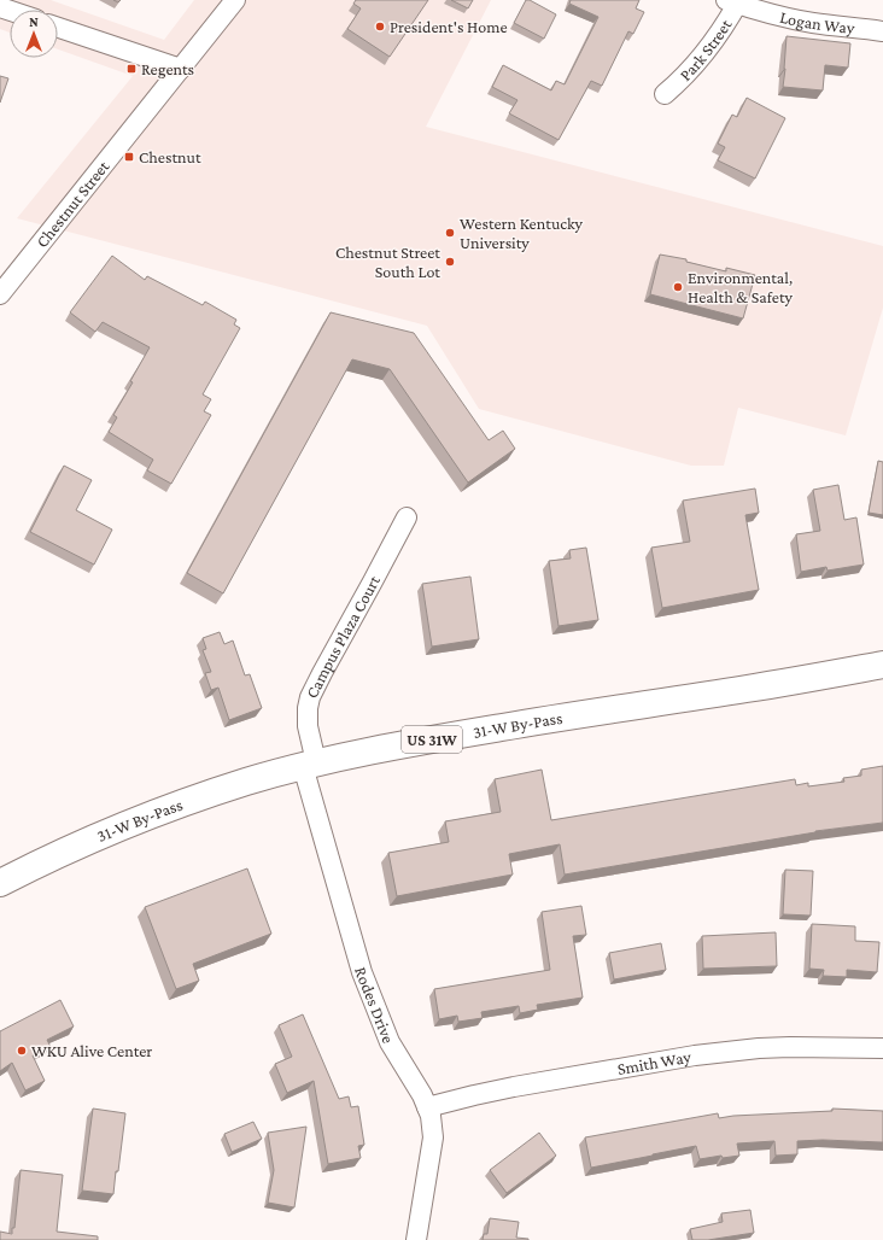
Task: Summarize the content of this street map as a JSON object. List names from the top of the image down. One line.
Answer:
{"streets":{"main road":["31-W By-Pass","US 31W"],"street":["Logan Way","Park Street","Chestnut Street","Campus Plaza Court","Rodes Drive","Smith Way"]},"crossings":[["Logan Way","Park Street"],["Campus Plaza Court","31-W By-Pass"],["Campus Plaza Court","Rodes Drive"],["31-W By-Pass","Rodes Drive"],["Rodes Drive","Smith Way"]],"places":{"other":["President's Home","Western Kentucky University","Chestnut Street South Lot","Environmental, Health & Safety","WKU Alive Center"],"transit":["Regents","Chestnut"]},"north":"top"}
